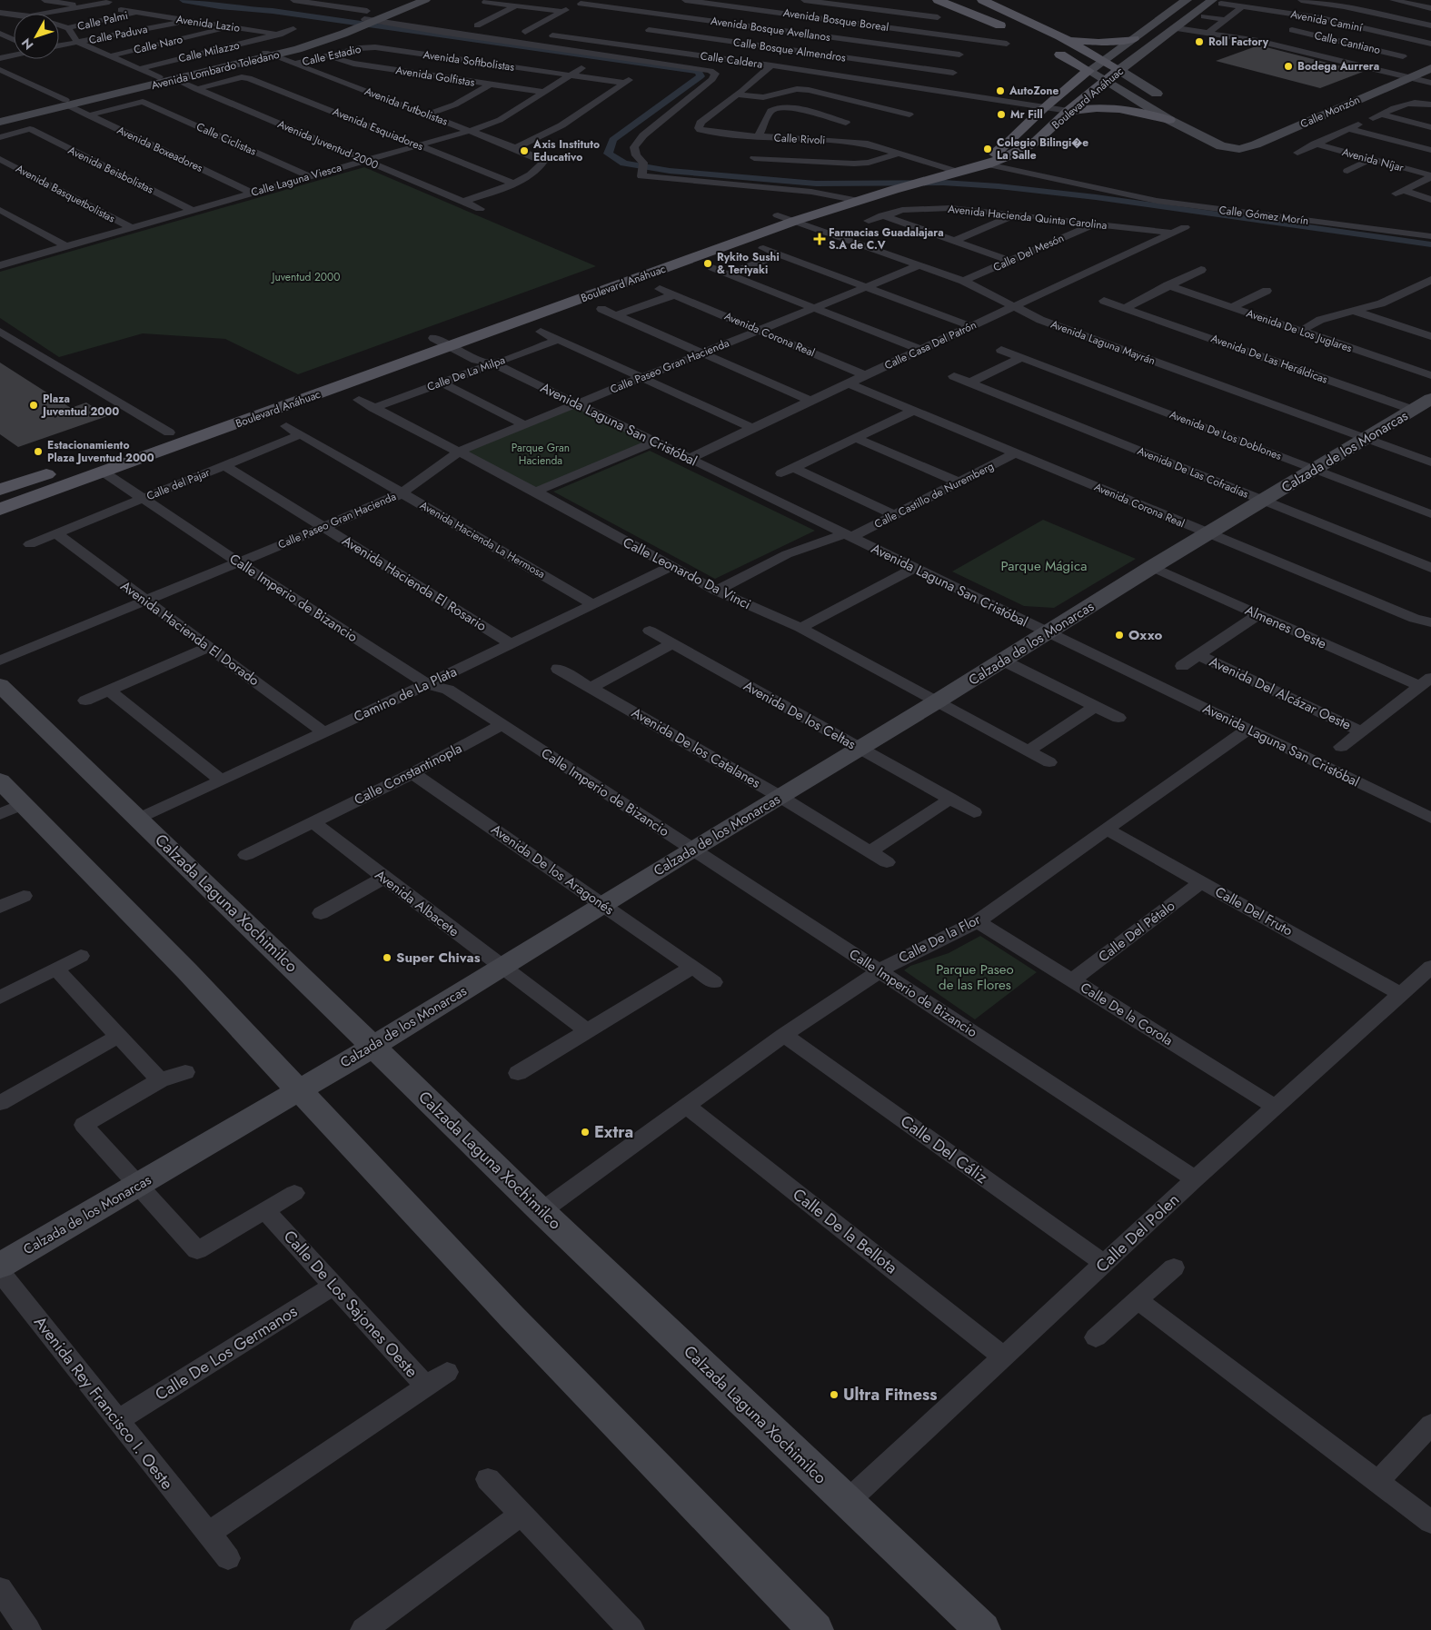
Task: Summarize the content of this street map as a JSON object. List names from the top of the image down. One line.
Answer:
{"streets":{"main road":["Boulevard Anáhuac"],"street":["Avenida Bosque Boreal","Calle Palmi","Avenida Caminí","Avenida Lazio","Avenida Bosque Avellanos","Calle Paduva","Calle Cantiano","Calle Naro","Calle Bosque Almendros","Calle Milazzo","Calle Estadio","Calle Caldera","Avenida Softbolistas","Avenida Lombardo Toledano","Avenida Golfistas","Avenida Futbolistas","Calle Monzón","Avenida Esquiadores","Calle Ciclistas","Calle Rivoli","Avenida Juventud 2000","Avenida Boxeadores","Avenida Níjar","Avenida Beisbolistas","Calle Laguna Viesca","Avenida Basquetbolistas","Calle Gómez Morín","Avenida Hacienda Quinta Carolina","Calle Del Mesón","Avenida De Los Juglares","Avenida Corona Real","Avenida Laguna Mayrán","Calle Casa Del Patrón","Avenida De Las Heráldicas","Calle Paseo Gran Hacienda","Calle De La Milpa","Avenida Laguna San Cristóbal","Avenida De Los Doblones","Calzada de los Monarcas","Avenida De Las Cofradías","Calle del Pajar","Calle Castillo de Nuremberg","Avenida Hacienda La Hermosa","Calle Leonardo Da Vinci","Avenida Hacienda El Rosario","Calle Imperio de Bizancio","Almenes Oeste","Avenida Hacienda El Dorado","Avenida Del Alcázar Oeste","Camino de La Plata","Avenida De los Celtas","Avenida De los Catalanes","Calle Constantinopla","Avenida De los Aragonés","Calzada Laguna Xochimilco","Avenida Albacete","Calle Del Fruto","Calle Del Pétalo","Calle De la Flor","Calle De la Corola","Calle Del Cáliz","Calle De la Bellota","Calle Del Polen","Calle De Los Sajones Oeste","Calle De Los Germanos","Avenida Rey Francisco I. Oeste"]},"crossings":[["Calle Palmi","Avenida Lazio"],["Avenida Caminí","Calle Cantiano"],["Avenida Caminí","Boulevard Anáhuac"],["Avenida Lazio","Calle Paduva"],["Avenida Lazio","Calle Naro"],["Avenida Lazio","Calle Milazzo"],["Avenida Bosque Avellanos","Calle Bosque Almendros"],["Calle Estadio","Avenida Softbolistas"],["Calle Estadio","Avenida Golfistas"],["Calle Estadio","Avenida Futbolistas"],["Calle Caldera","Boulevard Anáhuac"],["Calle Caldera","Calle Rivoli"],["Avenida Softbolistas","Avenida Futbolistas"],["Avenida Softbolistas","Calle Laguna Viesca"],["Avenida Lombardo Toledano","Avenida Futbolistas"],["Avenida Lombardo Toledano","Avenida Juventud 2000"],["Avenida Lombardo Toledano","Avenida Boxeadores"],["Avenida Golfistas","Calle Laguna Viesca"],["Boulevard Anáhuac","Calle Rivoli"],["Boulevard Anáhuac","Calle Gómez Morín"],["Boulevard Anáhuac","Avenida Laguna Mayrán"],["Boulevard Anáhuac","Avenida Laguna San Cristóbal"],["Boulevard Anáhuac","Calle Imperio de Bizancio"],["Avenida Futbolistas","Avenida Esquiadores"],["Avenida Futbolistas","Calle Laguna Viesca"],["Avenida Esquiadores","Avenida Juventud 2000"],["Avenida Esquiadores","Calle Laguna Viesca"],["Calle Ciclistas","Avenida Boxeadores"],["Calle Ciclistas","Calle Laguna Viesca"],["Avenida Juventud 2000","Calle Laguna Viesca"],["Avenida Boxeadores","Calle Laguna Viesca"],["Avenida Beisbolistas","Calle Laguna Viesca"],["Calle Laguna Viesca","Avenida Basquetbolistas"],["Avenida Hacienda Quinta Carolina","Calle Del Mesón"],["Avenida Hacienda Quinta Carolina","Calle Casa Del Patrón"],["Calle Del Mesón","Avenida Laguna Mayrán"],["Avenida Corona Real","Calle Casa Del Patrón"],["Avenida Corona Real","Calle Paseo Gran Hacienda"],["Avenida Corona Real","Calzada de los Monarcas"],["Avenida Corona Real","Calle Castillo de Nuremberg"],["Avenida Laguna Mayrán","Calle Casa Del Patrón"],["Avenida Laguna Mayrán","Calle Paseo Gran Hacienda"],["Avenida Laguna Mayrán","Calzada de los Monarcas"],["Calle Casa Del Patrón","Avenida Laguna San Cristóbal"],["Avenida De Las Heráldicas","Calzada de los Monarcas"],["Calle Paseo Gran Hacienda","Avenida Laguna San Cristóbal"],["Calle Paseo Gran Hacienda","Avenida Hacienda La Hermosa"],["Calle Paseo Gran Hacienda","Calle Leonardo Da Vinci"],["Calle Paseo Gran Hacienda","Avenida Hacienda El Rosario"],["Calle Paseo Gran Hacienda","Calle Imperio de Bizancio"],["Calle Paseo Gran Hacienda","Avenida Hacienda El Dorado"],["Calle De La Milpa","Avenida Laguna San Cristóbal"],["Calle De La Milpa","Calle Leonardo Da Vinci"],["Avenida Laguna San Cristóbal","Calzada de los Monarcas"],["Avenida Laguna San Cristóbal","Calle Castillo de Nuremberg"],["Avenida Laguna San Cristóbal","Calle De la Flor"],["Avenida De Los Doblones","Calzada de los Monarcas"],["Calzada de los Monarcas","Avenida De Las Cofradías"],["Calzada de los Monarcas","Calle Leonardo Da Vinci"],["Calzada de los Monarcas","Calle Imperio de Bizancio"],["Calzada de los Monarcas","Almenes Oeste"],["Calzada de los Monarcas","Avenida De los Celtas"],["Calzada de los Monarcas","Avenida De los Catalanes"],["Calzada de los Monarcas","Avenida De los Aragonés"],["Calzada de los Monarcas","Calzada Laguna Xochimilco"],["Calzada de los Monarcas","Avenida Albacete"],["Calle del Pajar","Avenida Hacienda La Hermosa"],["Calle del Pajar","Avenida Hacienda El Rosario"],["Calle del Pajar","Calle Imperio de Bizancio"],["Calle del Pajar","Avenida Hacienda El Dorado"],["Avenida Hacienda La Hermosa","Camino de La Plata"],["Calle Leonardo Da Vinci","Camino de La Plata"],["Avenida Hacienda El Rosario","Camino de La Plata"],["Calle Imperio de Bizancio","Camino de La Plata"],["Calle Imperio de Bizancio","Calle Constantinopla"],["Calle Imperio de Bizancio","Calle De la Flor"],["Calle Imperio de Bizancio","Calle Del Polen"],["Avenida Hacienda El Dorado","Camino de La Plata"],["Camino de La Plata","Calzada Laguna Xochimilco"],["Calle Constantinopla","Avenida De los Aragonés"],["Calle Constantinopla","Avenida Albacete"],["Calzada Laguna Xochimilco","Calle De la Flor"],["Calzada Laguna Xochimilco","Calle Del Polen"],["Calle Del Fruto","Calle Del Pétalo"],["Calle Del Fruto","Calle De la Flor"],["Calle Del Fruto","Calle Del Polen"],["Calle Del Pétalo","Calle De la Corola"],["Calle De la Flor","Calle De la Corola"],["Calle De la Flor","Calle Del Cáliz"],["Calle De la Flor","Calle De la Bellota"],["Calle De la Corola","Calle Del Polen"],["Calle Del Cáliz","Calle Del Polen"],["Calle De la Bellota","Calle Del Polen"],["Calle De Los Sajones Oeste","Calle De Los Germanos"],["Calle De Los Sajones Oeste","Avenida Rey Francisco I. Oeste"],["Calle De Los Germanos","Avenida Rey Francisco I. Oeste"]],"parks":["Juventud 2000","Parque Gran Hacienda","Parque Mágica","Parque Paseo de las Flores"],"places":{"other":["Roll Factory","Bodega Aurrera","AutoZone","Mr Fill","Colegio Bilingi�e La Salle","Axis Instituto Educativo","Rykito Sushi & Teriyaki","Plaza Juventud 2000","Estacionamiento Plaza Juventud 2000","Oxxo","Super Chivas","Extra","Ultra Fitness"],"health":["Farmacias Guadalajara S.A de C.V"]},"north":"bottom left"}
